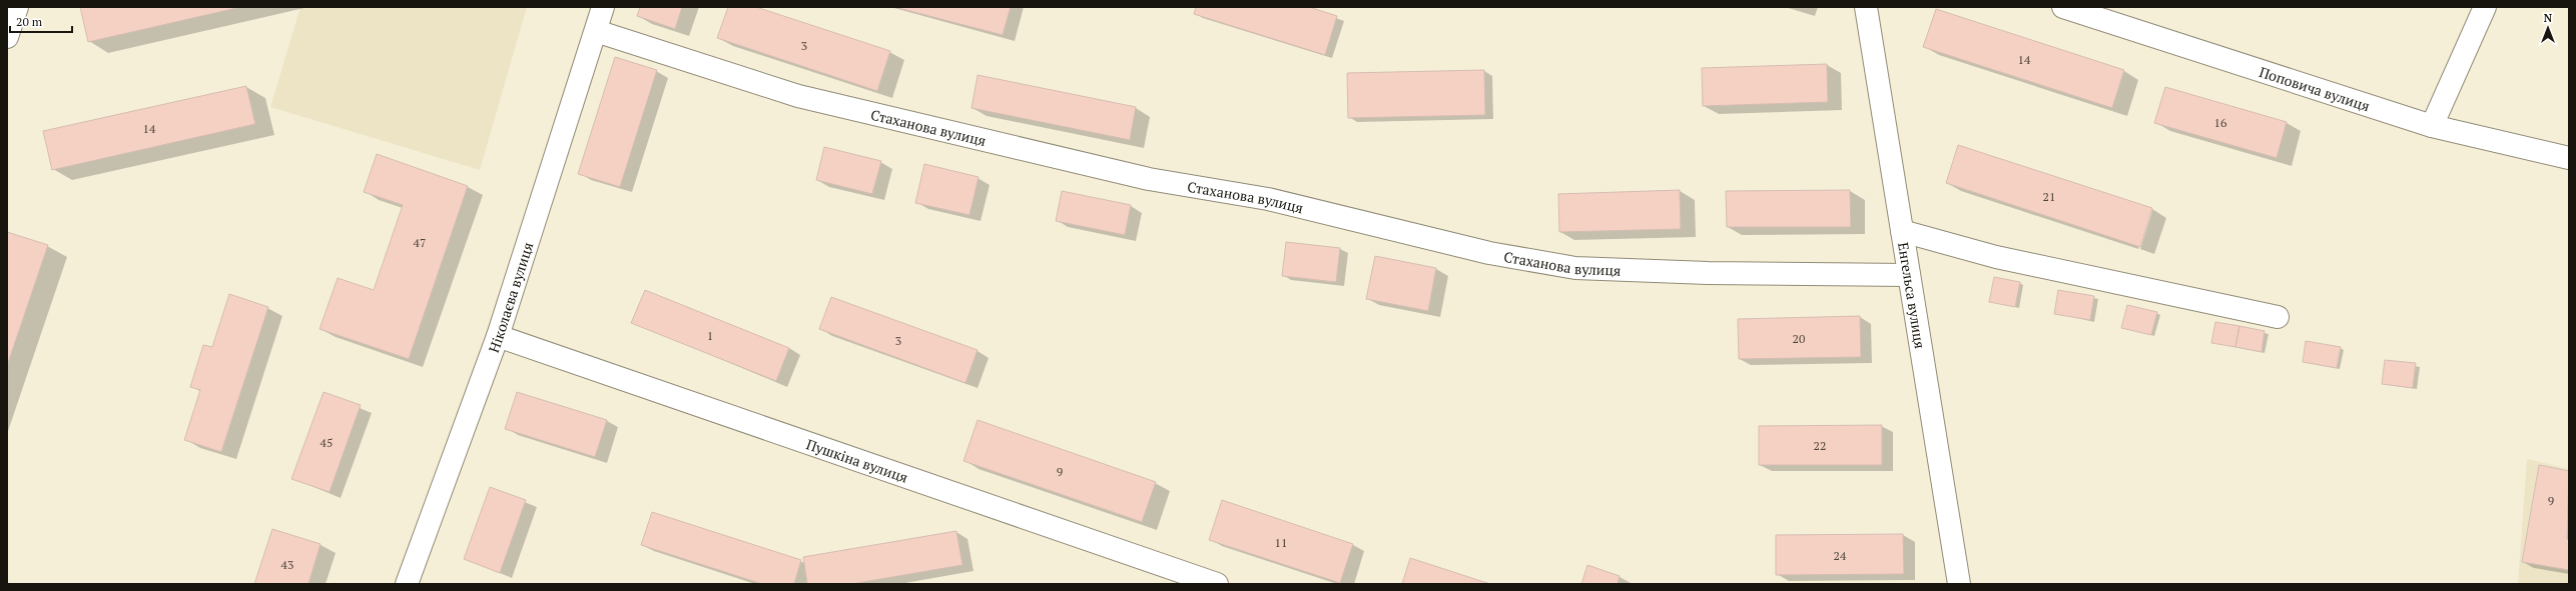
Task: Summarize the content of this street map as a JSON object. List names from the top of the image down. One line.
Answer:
{"streets":{"street":["Поповича вулиця","Стаханова вулиця","Енгельса вулиця","Ніколаєва вулиця","Пушкіна вулиця"]},"crossings":[["Стаханова вулиця","Енгельса вулиця"],["Стаханова вулиця","Ніколаєва вулиця"],["Ніколаєва вулиця","Пушкіна вулиця"]],"house_numbers":["3","14","16","14","21","47","1","20","3","45","22","9","9","11","24","43"],"scale_bar":"20 m","north":"top"}
